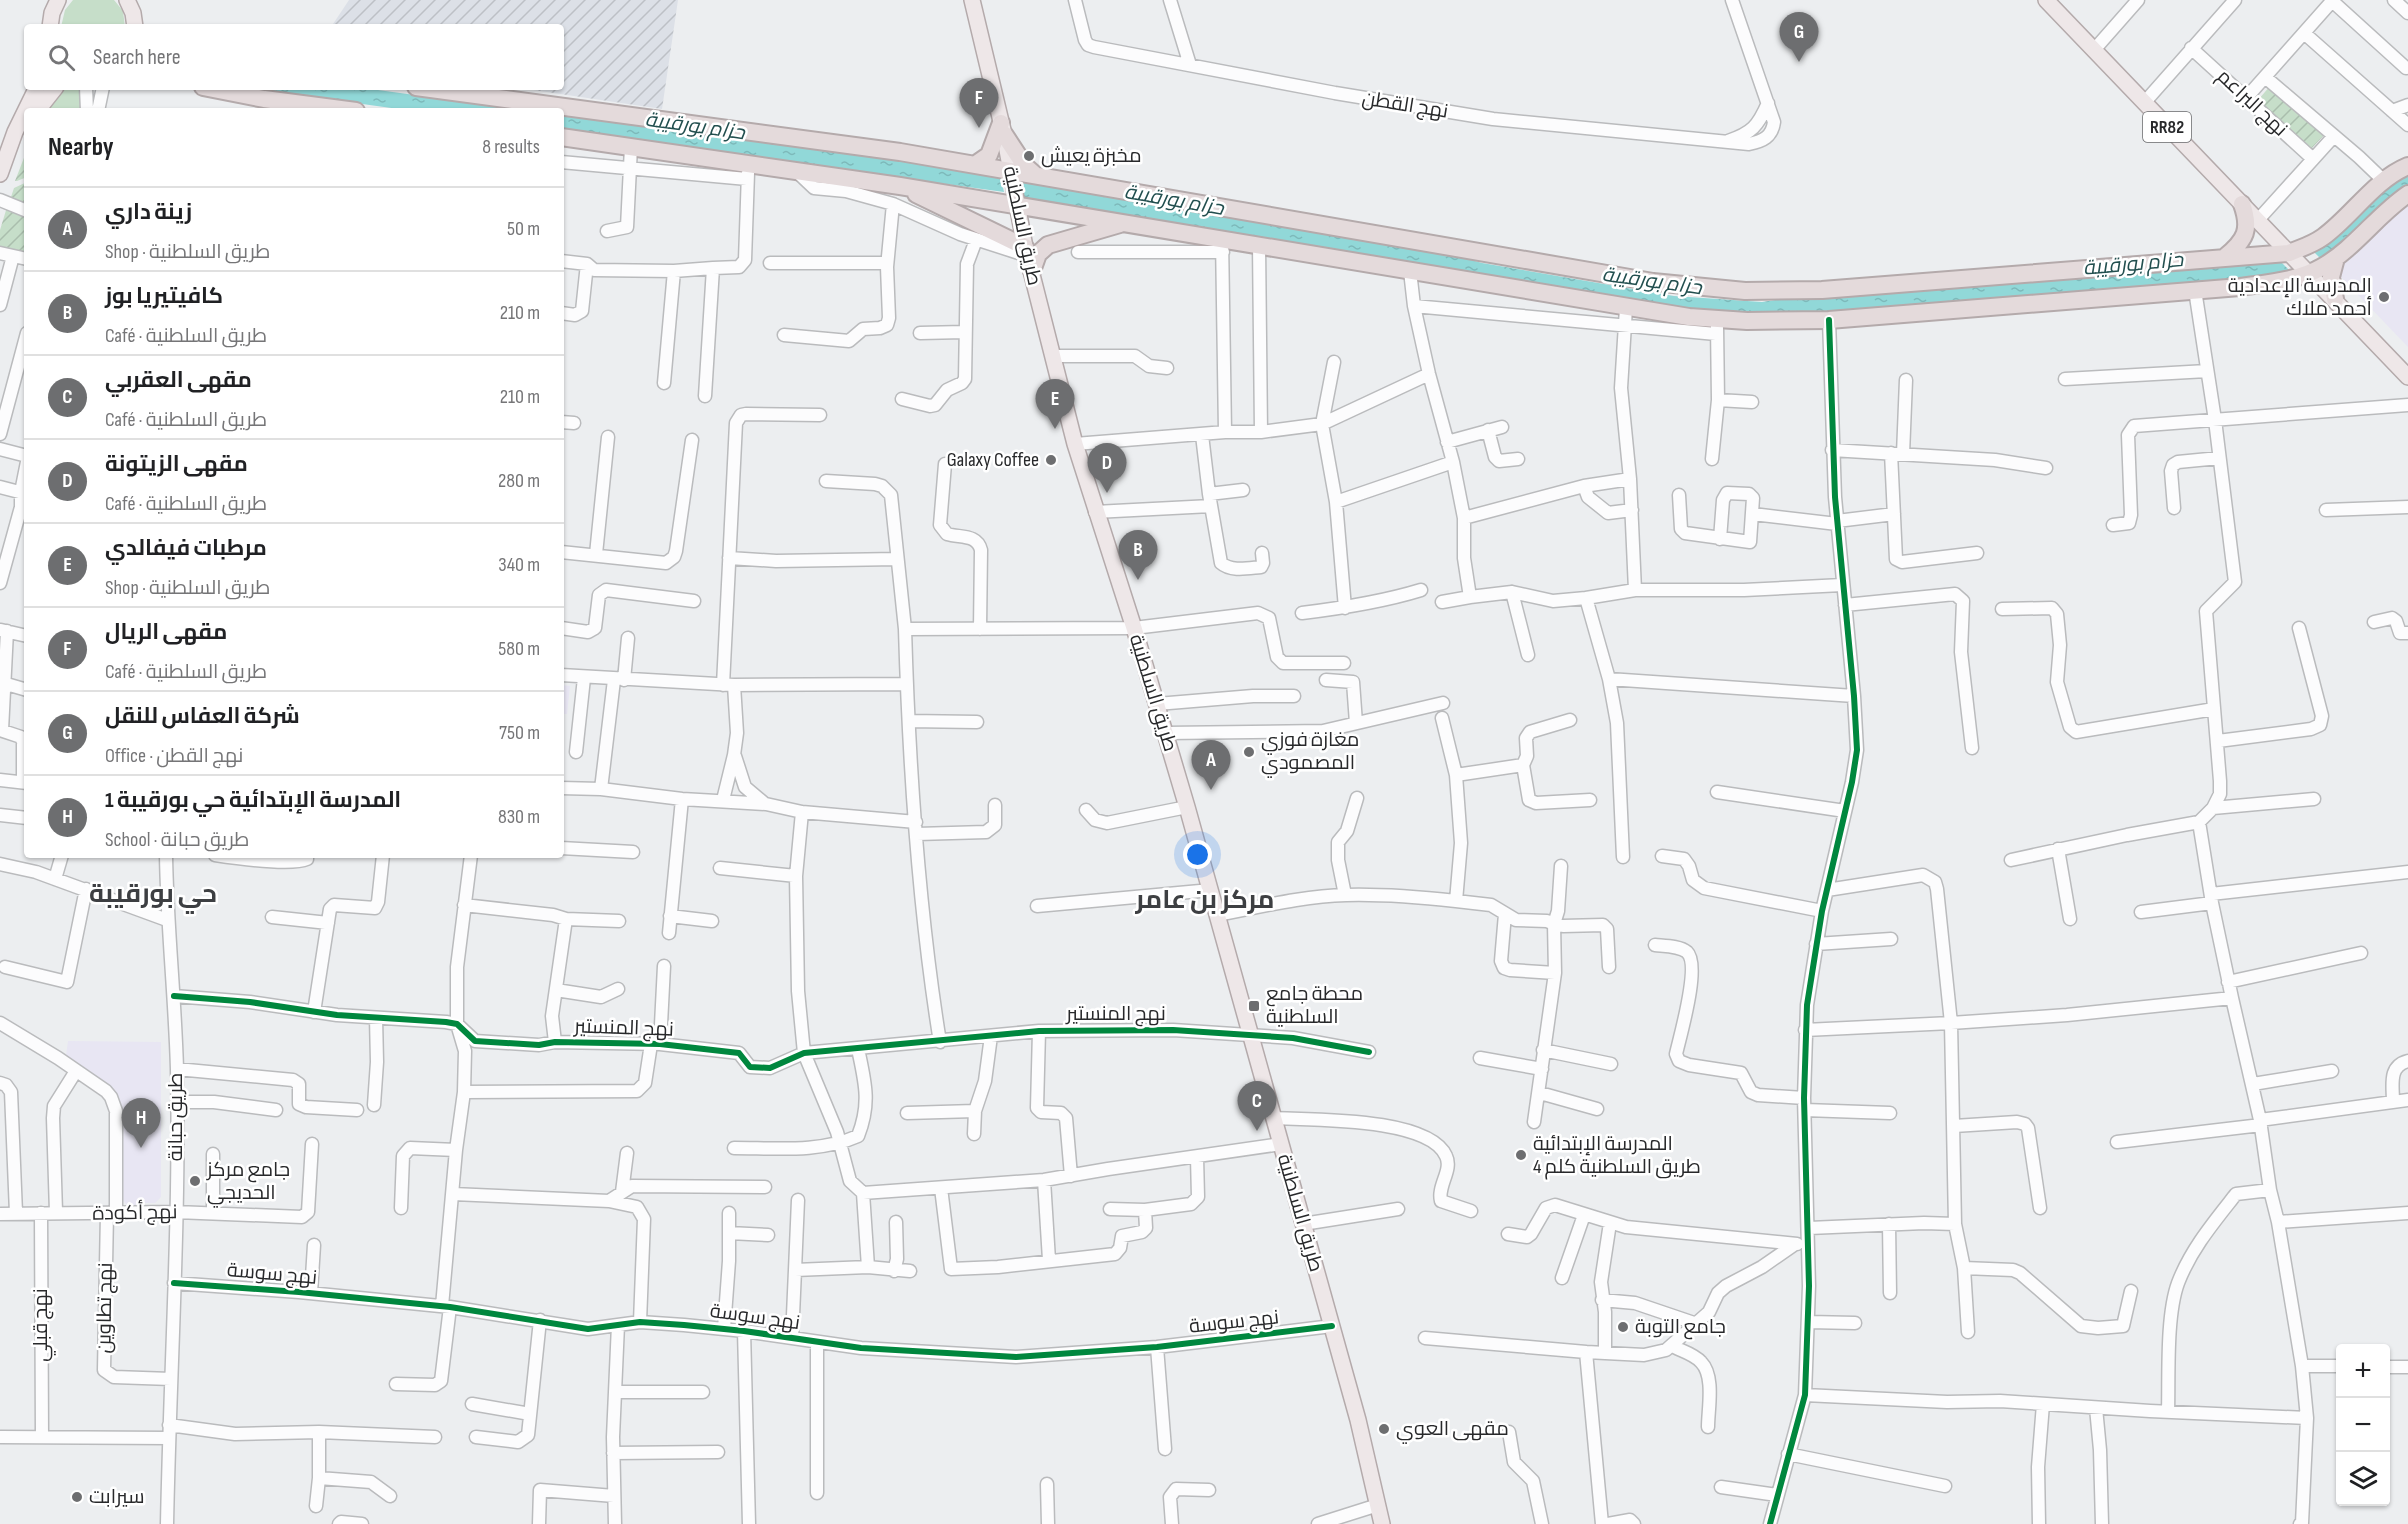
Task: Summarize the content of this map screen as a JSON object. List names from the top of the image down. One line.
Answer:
{"streets":{"main road":["RR82","طريق السلطنية"],"street":["نهج البراعم","نهج القطن","نهج المنستير","طريق حبانة","نهج أكودة","نهج سوسة","نهج تطاوين","نهج قبلي"]},"crossings":[["طريق السلطنية","نهج المنستير"],["طريق السلطنية","نهج سوسة"],["طريق حبانة","نهج أكودة"],["طريق حبانة","نهج سوسة"],["طريق حبانة","نهج تطاوين"],["نهج أكودة","نهج تطاوين"],["نهج أكودة","نهج قبلي"]],"districts":["حي بورقيبة","مركز بن عامر"],"water":["حزام بورقيبة"],"places":{"other":["مخبزة يعيش","المدرسة الإعدادية أحمد ملاك","Galaxy Coffee","مغازة فوزي المصمودي","المدرسة الإبتدائية طريق السلطنية كلم 4","جامع مركز الحديجي","جامع التوبة","مقهى العوي","سيرابت"],"transit":["محطة جامع السلطنية"]},"page":{"pins":["G","F","E","D","B","A","C","H"],"search":"Search here","heading":["Nearby","8 results"],"list":[{"mark":"A","name":"زينة داري","note":"Shop · طريق السلطنية","value":"50 m"},{"mark":"B","name":"كافيتيريا بوز","note":"Café · طريق السلطنية","value":"210 m"},{"mark":"C","name":"مقهى العقربي","note":"Café · طريق السلطنية","value":"210 m"},{"mark":"D","name":"مقهى الزيتونة","note":"Café · طريق السلطنية","value":"280 m"},{"mark":"E","name":"مرطبات فيفالدي","note":"Shop · طريق السلطنية","value":"340 m"},{"mark":"F","name":"مقهى الريال","note":"Café · طريق السلطنية","value":"580 m"},{"mark":"G","name":"شركة العفاس للنقل","note":"Office · نهج القطن","value":"750 m"},{"mark":"H","name":"المدرسة الإبتدائية حي بورقيبة 1","note":"School · طريق حبانة","value":"830 m"}],"map_buttons":["+","−"]}}
